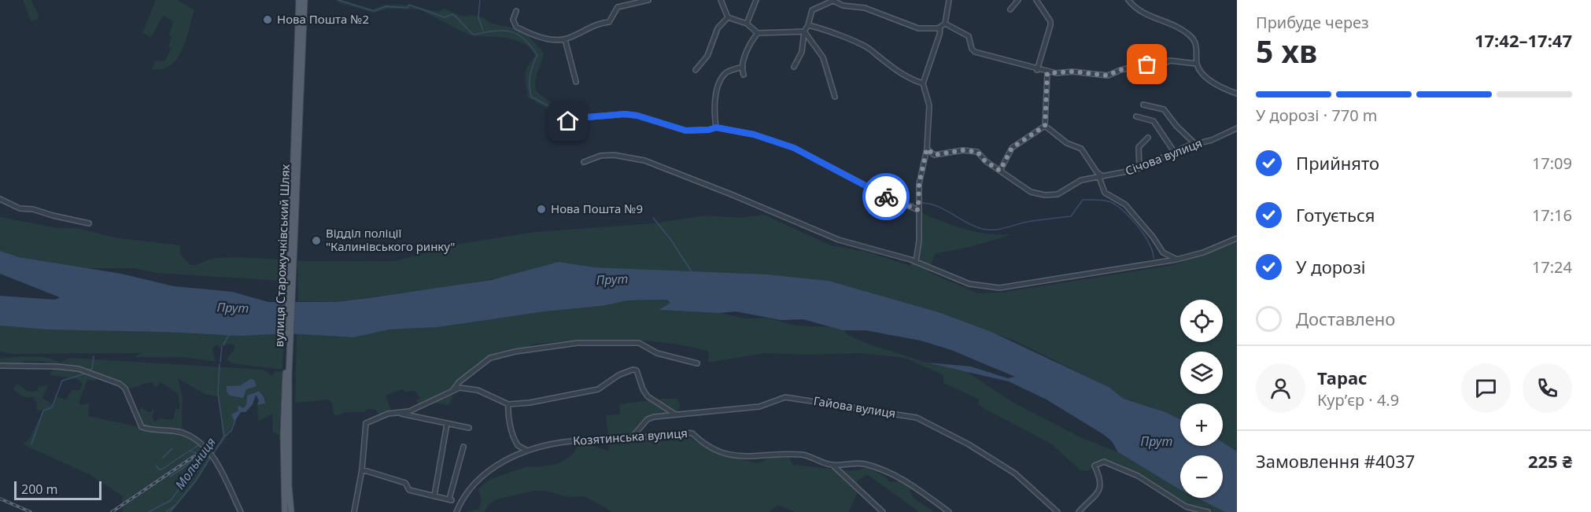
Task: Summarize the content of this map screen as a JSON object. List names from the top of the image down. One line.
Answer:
{"streets":{"main road":["вулиця Старожучківський Шлях"],"street":["Січова вулиця","Гайова вулиця","Козятинська вулиця"]},"crossings":[["Гайова вулиця","Козятинська вулиця"]],"water":["Прут","Мольниця"],"places":["Нова Пошта №2","Нова Пошта №9","Відділ поліції \"Калинівського ринку\""],"scale_bar":"200 m","page":{"heading":["5 хв","Прибуде через","17:42–17:47"],"panel":["Тарас","Кур’єр · 4.9","Замовлення #4037","225 ₴"],"bar":"У дорозі · 770 m","list":[["Прийнято","17:09"],["Готується","17:16"],["У дорозі","17:24"],"Доставлено"],"map_buttons":["+","−"],"scale":"200 m"}}
